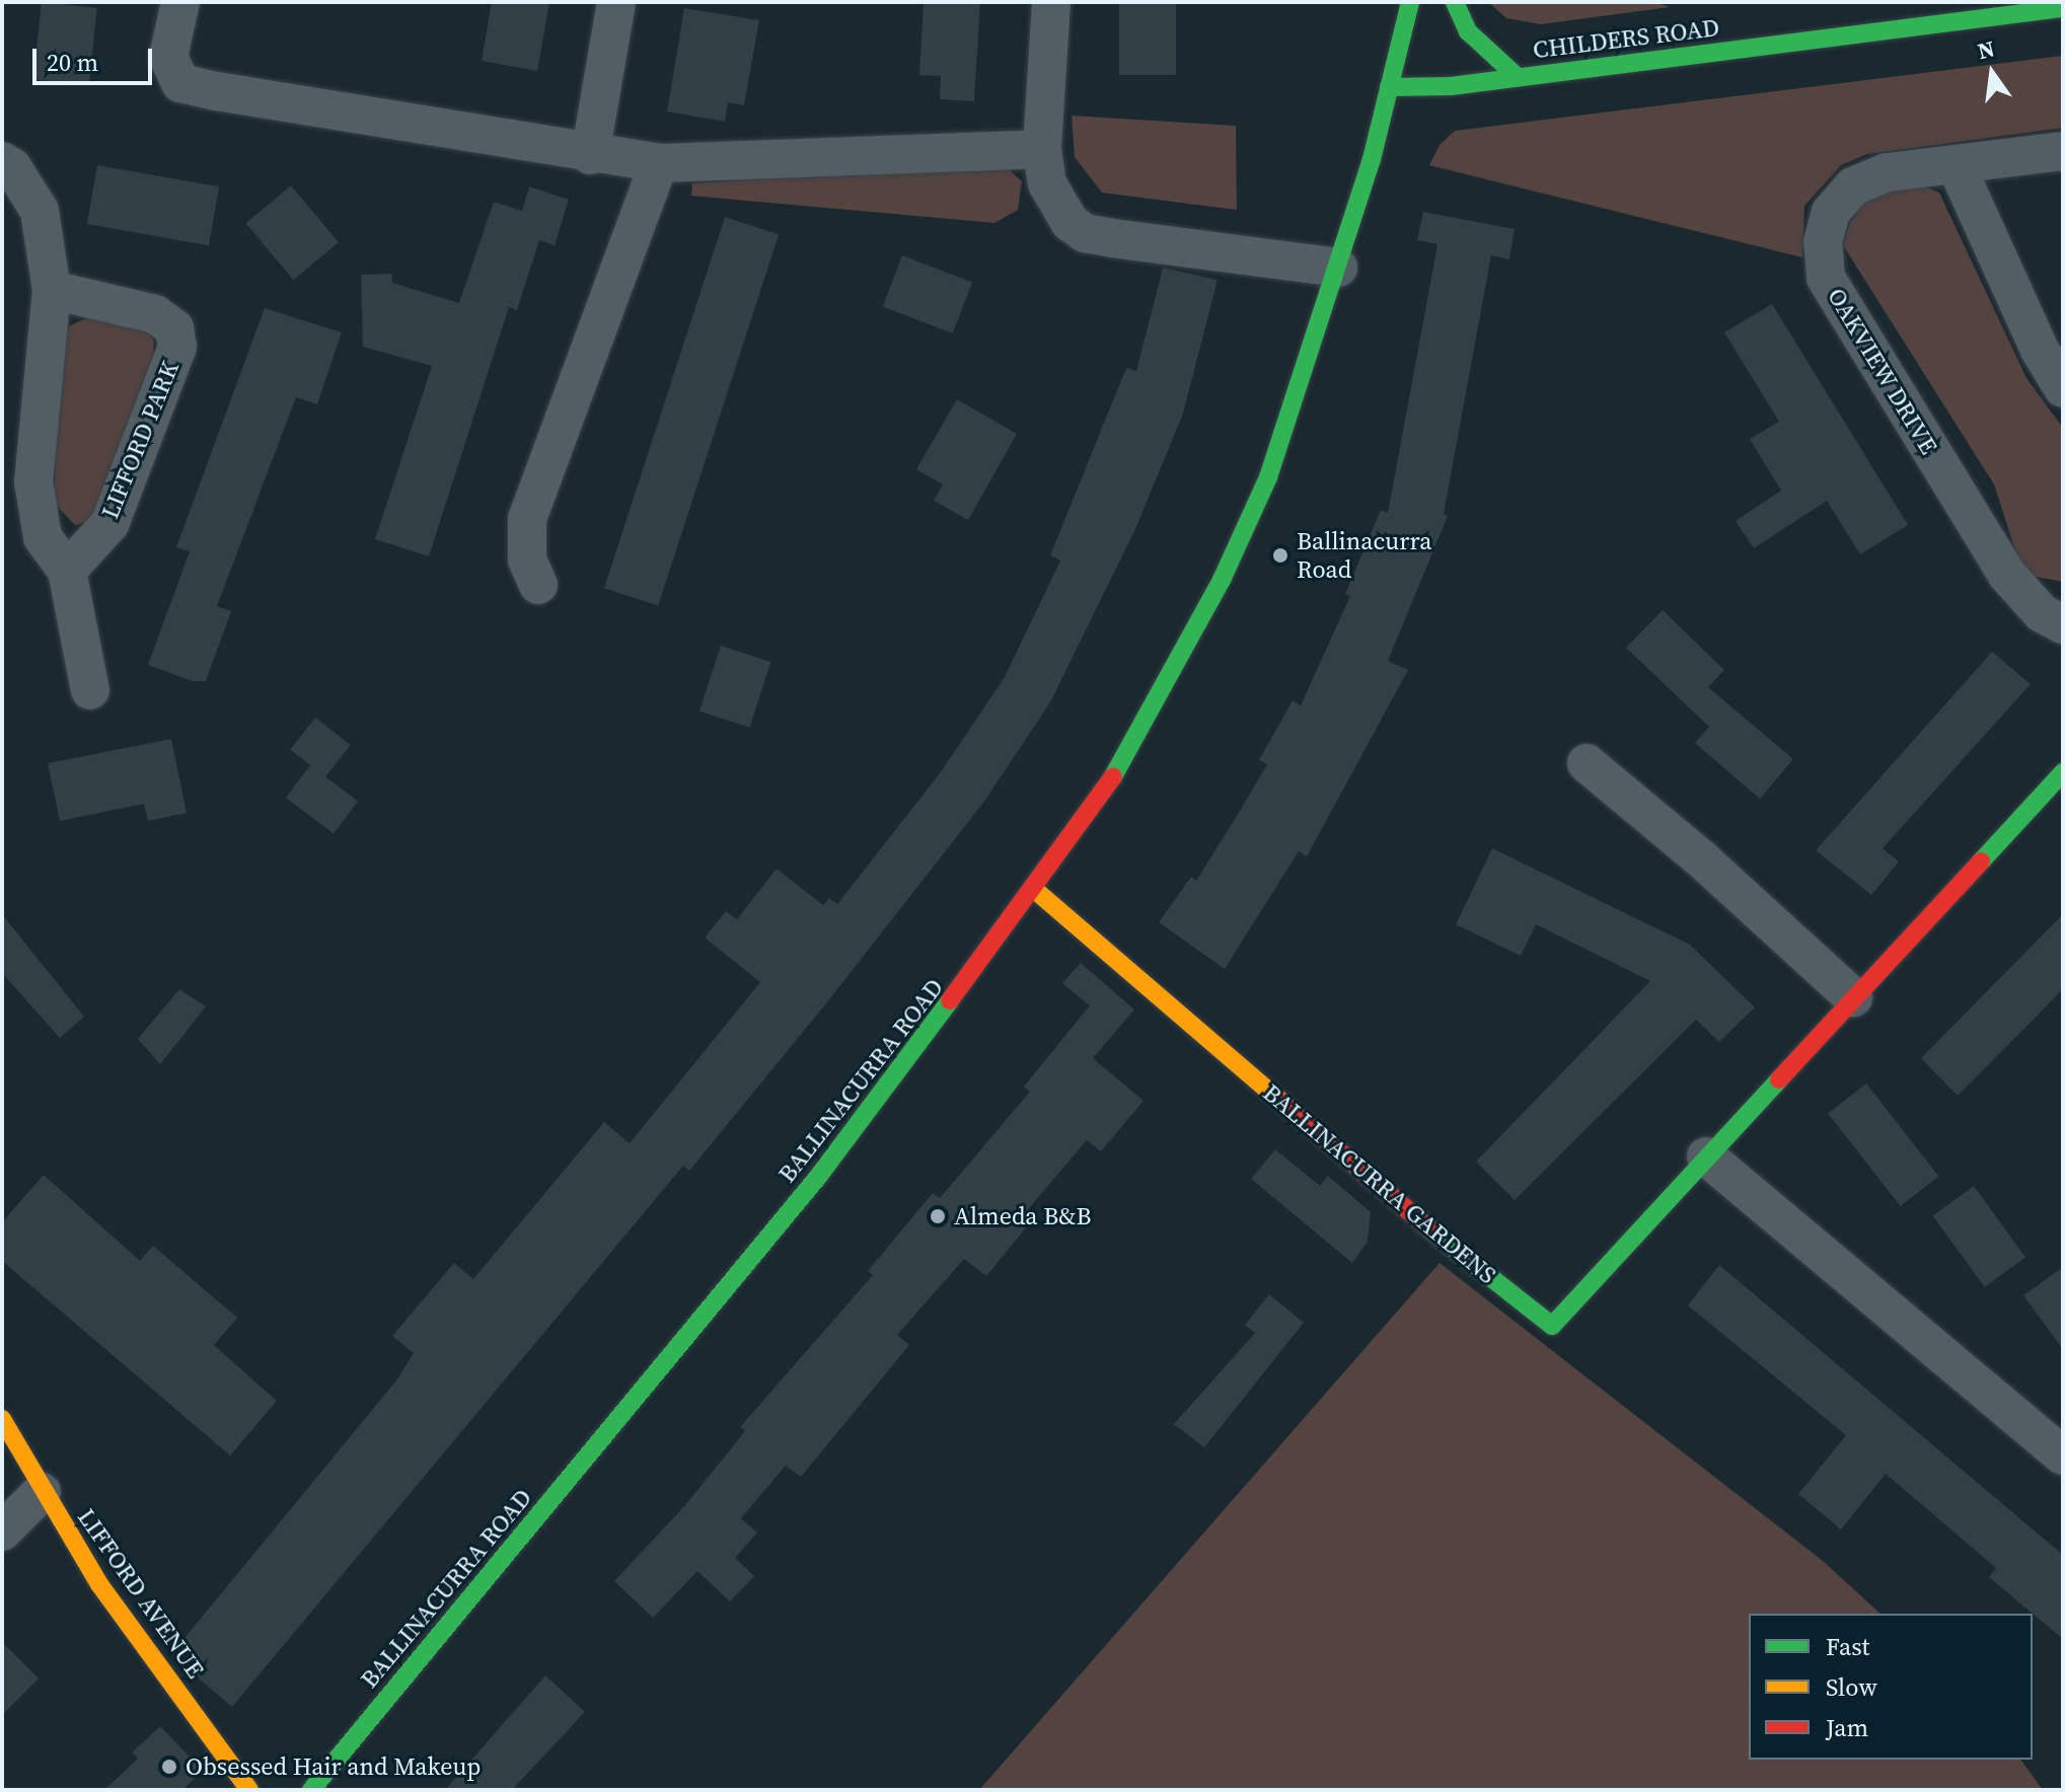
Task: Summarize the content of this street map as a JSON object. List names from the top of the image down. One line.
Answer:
{"streets":{"main road":["CHILDERS ROAD","BALLINACURRA ROAD","BALLINACURRA GARDENS","LIFFORD AVENUE"],"street":["OAKVIEW DRIVE","LIFFORD PARK"]},"crossings":[["CHILDERS ROAD","BALLINACURRA ROAD"],["BALLINACURRA ROAD","BALLINACURRA GARDENS"]],"places":["Ballinacurra Road","Almeda B&B","Obsessed Hair and Makeup"],"legend":["Fast","Slow","Jam"],"scale_bar":"20 m","north":"top"}
